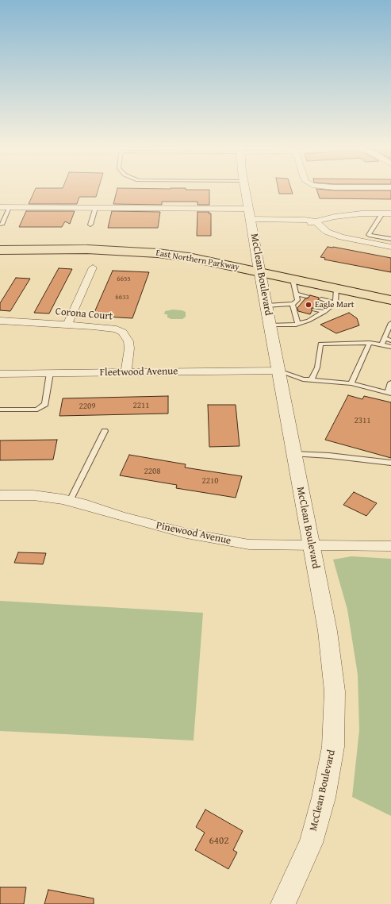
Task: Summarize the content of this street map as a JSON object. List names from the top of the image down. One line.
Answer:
{"streets":{"main road":["East Northern Parkway"],"street":["McClean Boulevard","Corona Court","Fleetwood Avenue","Pinewood Avenue"]},"crossings":[["East Northern Parkway","McClean Boulevard"],["McClean Boulevard","Fleetwood Avenue"],["McClean Boulevard","Pinewood Avenue"],["Corona Court","Fleetwood Avenue"]],"places":["Eagle Mart"],"house_numbers":["6655","6633","2211","2209","2311","2208","2210","6402"]}
